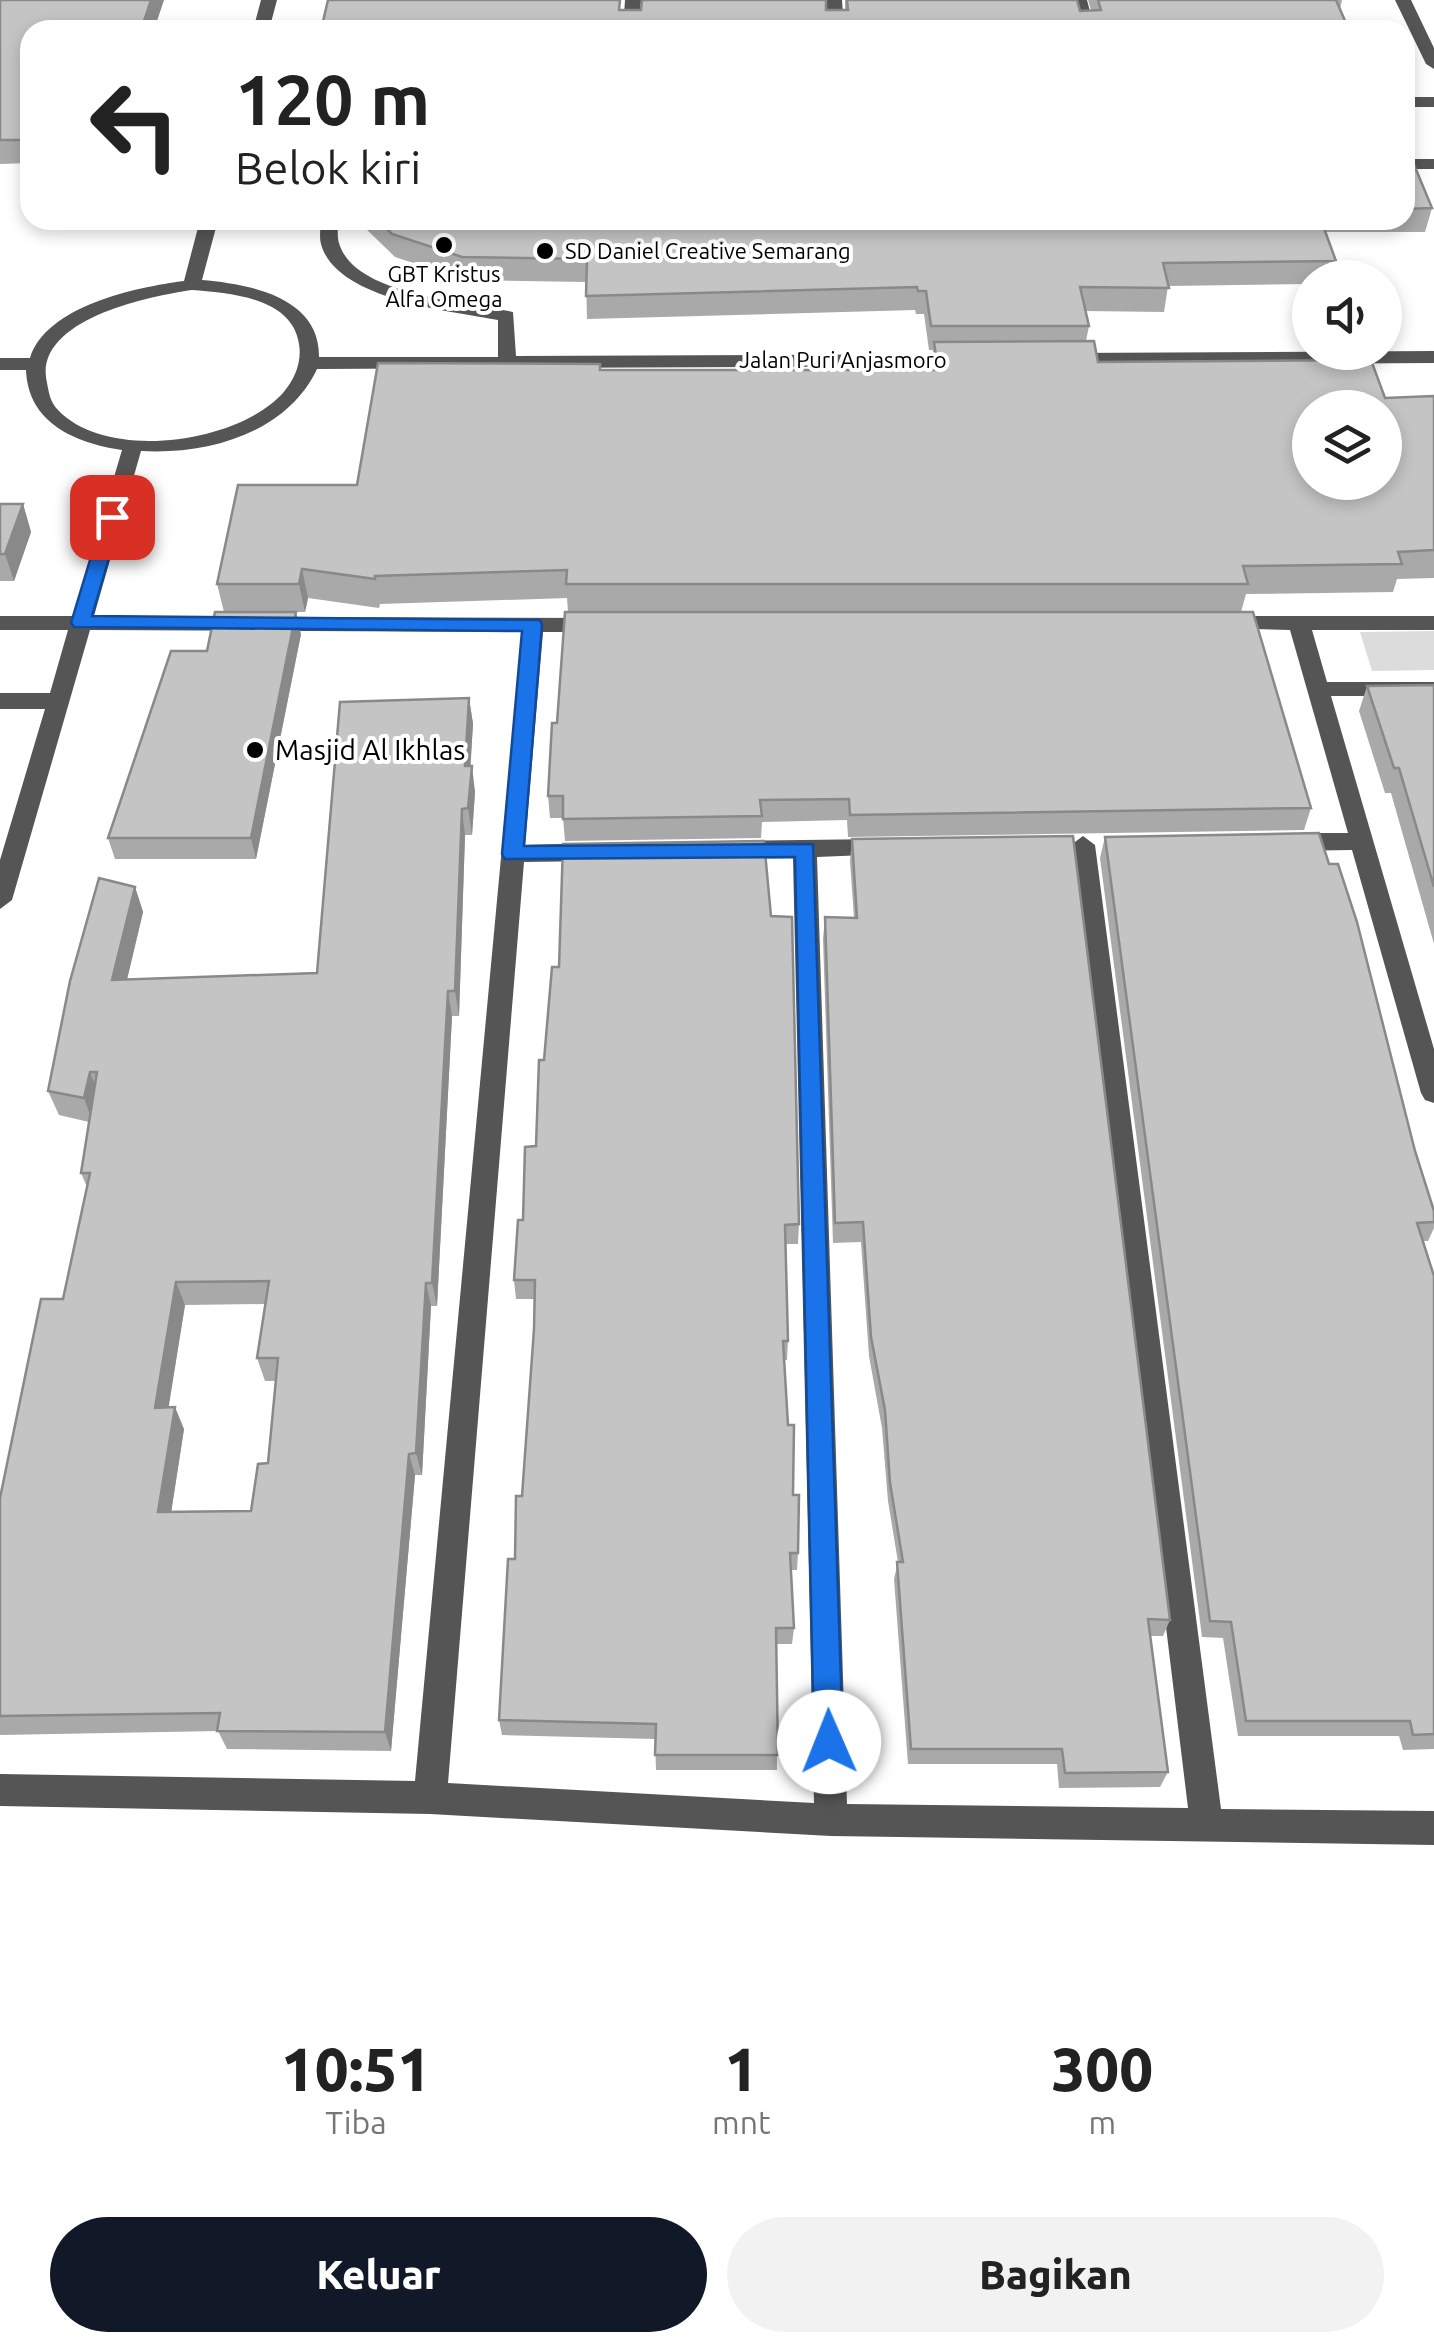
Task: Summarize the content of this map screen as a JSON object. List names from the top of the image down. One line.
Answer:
{"streets":{"street":["Jalan Puri Anjasmoro"]},"places":["GBT Kristus Alfa Omega","SD Daniel Creative Semarang","Masjid Al Ikhlas"],"page":{"turn":["120 m","Belok kiri"],"eta":["10:51","Tiba","1","mnt","300","m"],"buttons":["Keluar","Bagikan"]}}
